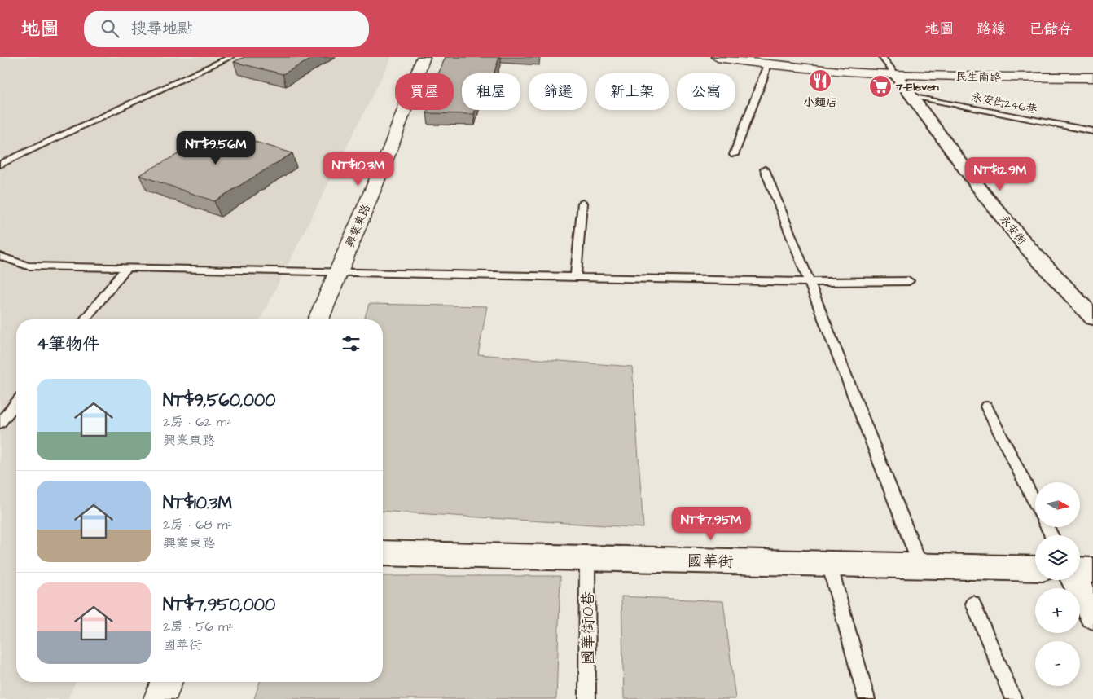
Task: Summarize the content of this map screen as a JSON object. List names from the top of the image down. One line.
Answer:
{"streets":{"street":["民生南路","興業東路","永安街","國華街"],"lane":["永安街246巷","國華街10巷"]},"crossings":[["民生南路","永安街"],["永安街246巷","永安街"],["國華街","國華街10巷"]],"places":{"restaurant":["小麵店"],"supermarket":["7-Eleven"]},"north":"right","page":{"header":"地圖","search":"搜尋地點","nav":["地圖","路線","已儲存"],"chip":["買屋","租屋","篩選","新上架","公寓"],"price":["NT$9.56M","NT$10.3M","NT$12.9M","NT$7.95M"],"heading":"4筆物件","list":[{"name":"NT$9,560,000","note":"2房 · 62 m² · 興業東路"},{"name":"NT$10.3M","note":"2房 · 68 m² · 興業東路"},{"name":"NT$7,950,000","note":"2房 · 56 m² · 國華街"}],"map_buttons":["+","−"]}}
